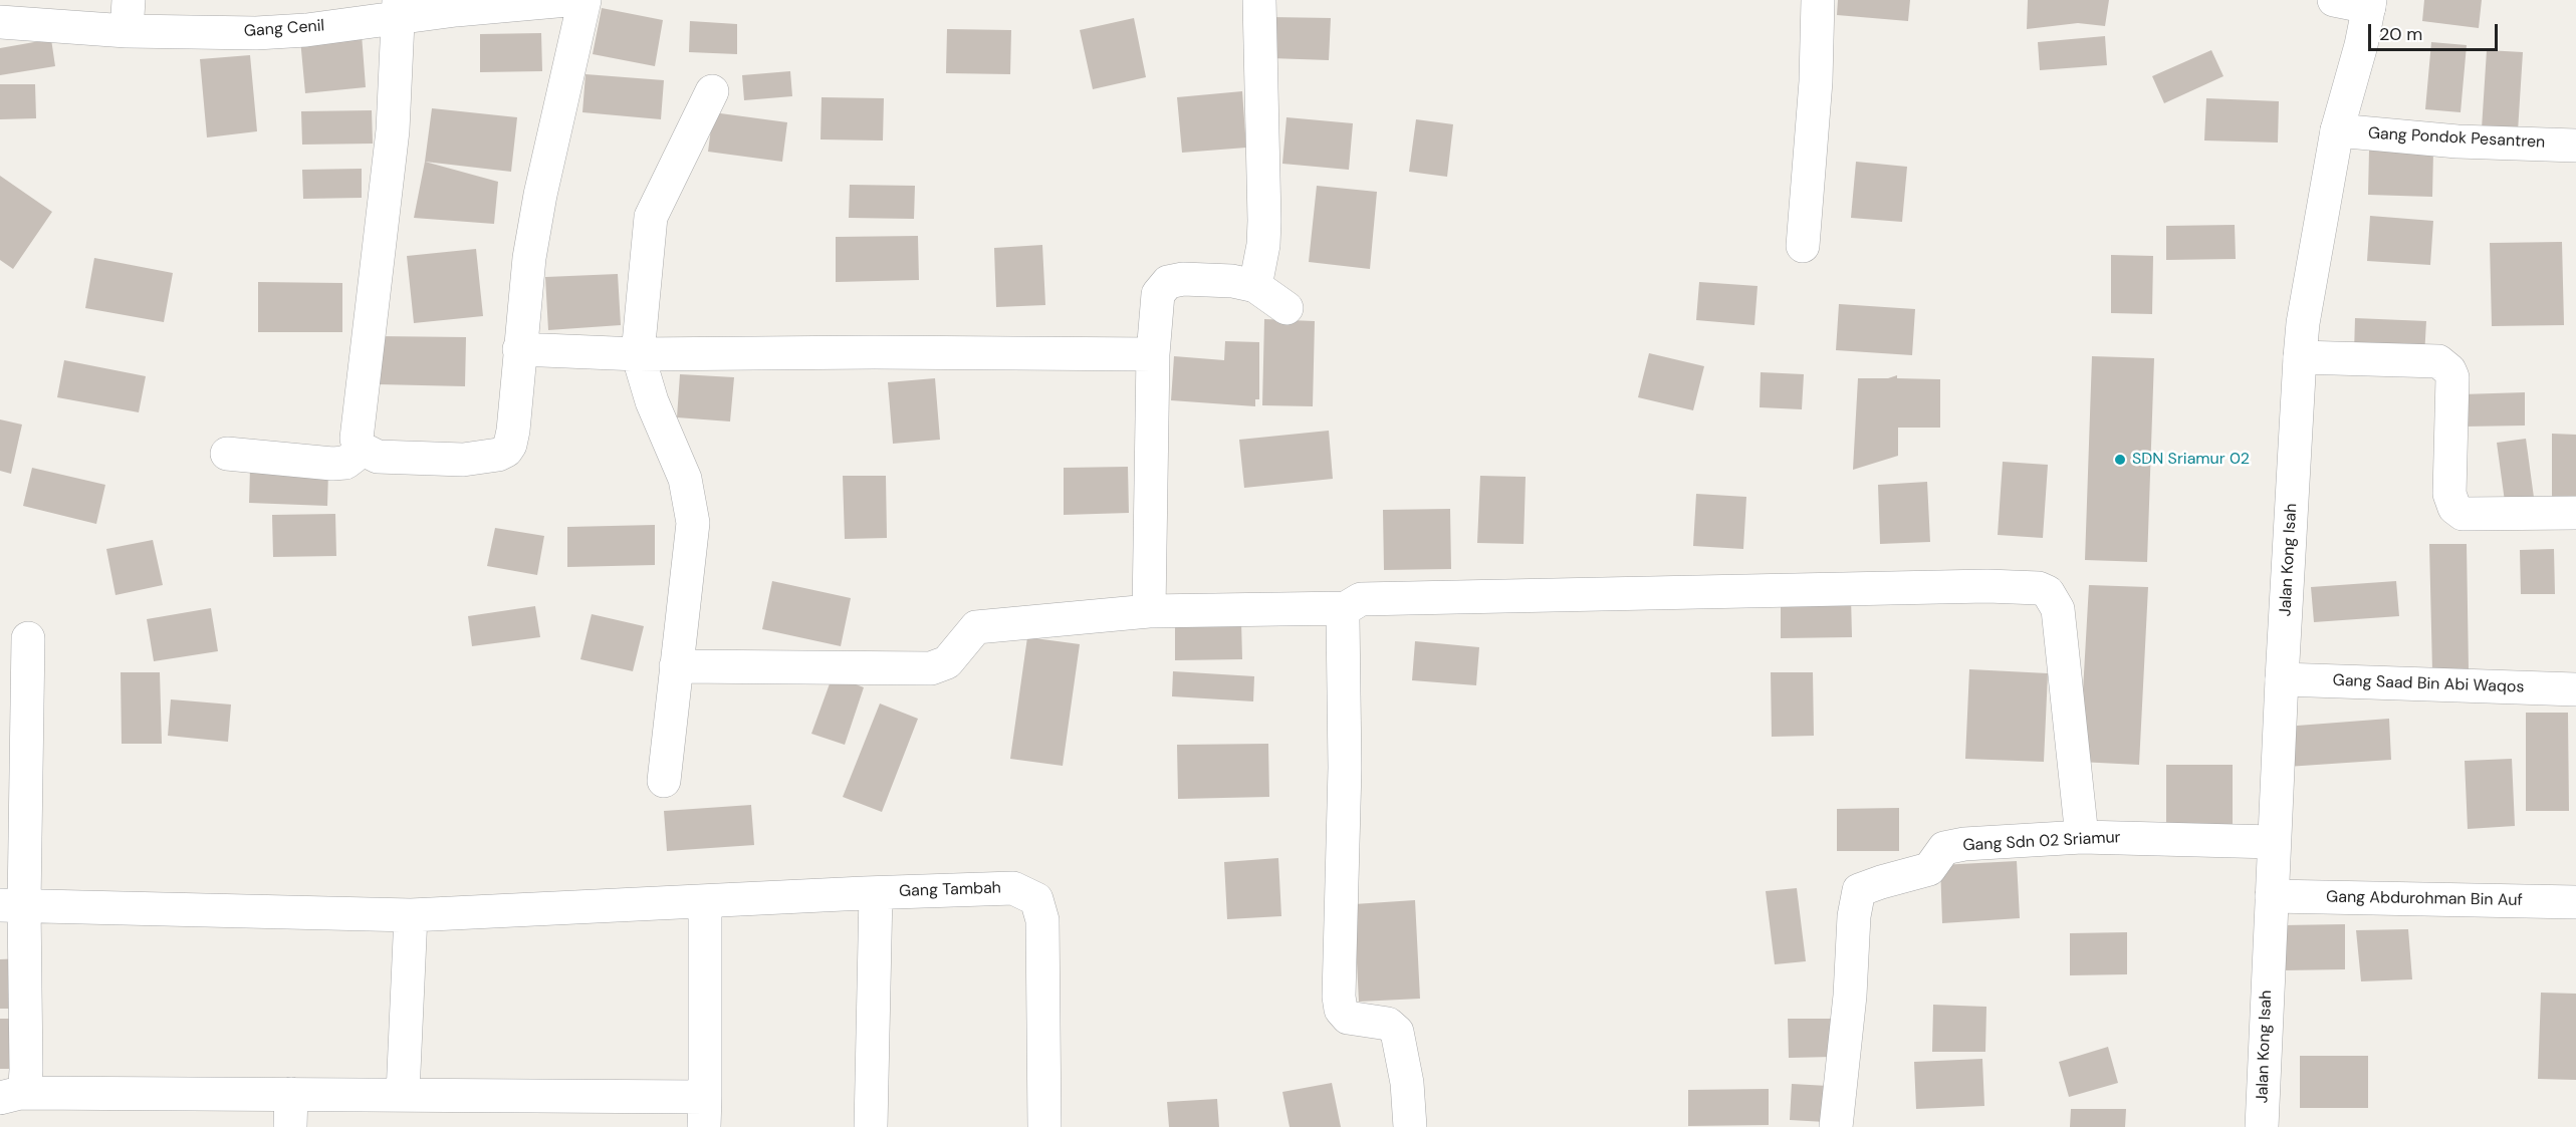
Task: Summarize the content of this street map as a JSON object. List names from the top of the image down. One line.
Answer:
{"streets":{"street":["Gang Cenil","Gang Pondok Pesantren","Jalan Kong Isah","Gang Saad Bin Abi Waqos","Gang Sdn 02 Sriamur","Gang Tambah","Gang Abdurohman Bin Auf"]},"crossings":[["Gang Pondok Pesantren","Jalan Kong Isah"],["Jalan Kong Isah","Gang Saad Bin Abi Waqos"],["Jalan Kong Isah","Gang Sdn 02 Sriamur"],["Jalan Kong Isah","Gang Abdurohman Bin Auf"]],"places":["SDN Sriamur 02"],"scale_bar":"20 m"}
